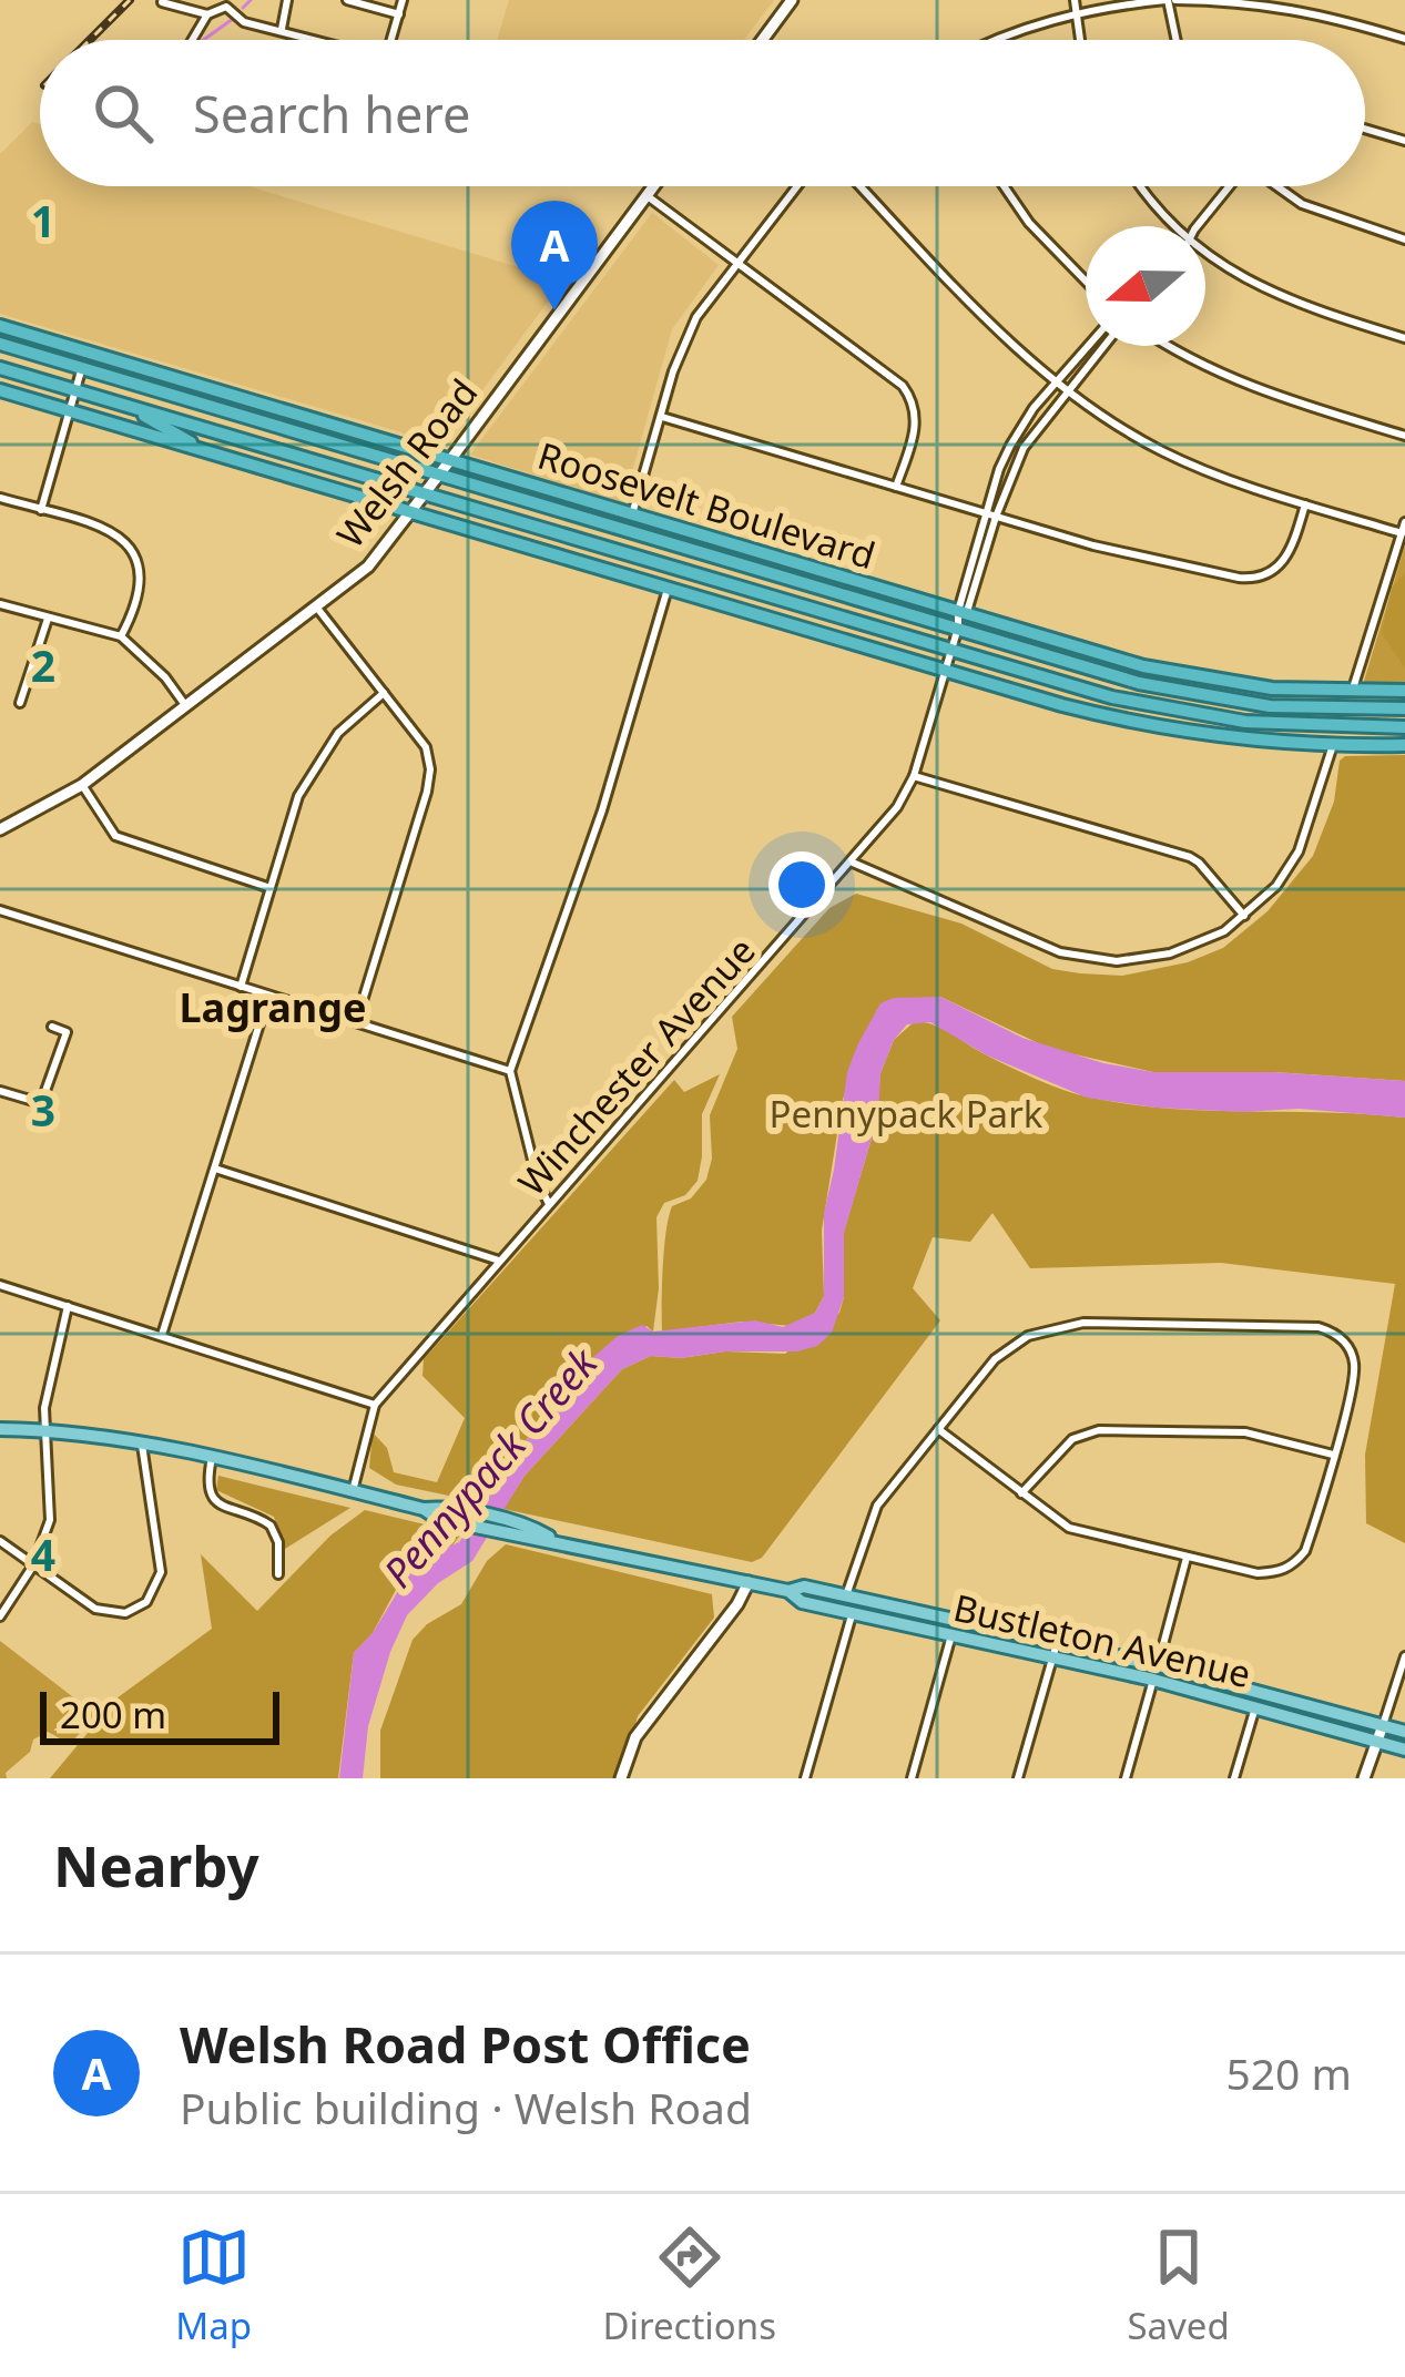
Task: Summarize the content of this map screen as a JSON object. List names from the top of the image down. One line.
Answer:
{"streets":{"highway":["Roosevelt Boulevard"],"main road":["Bustleton Avenue"],"street":["Welsh Road","Winchester Avenue"]},"crossings":[["Welsh Road","Roosevelt Boulevard"],["Roosevelt Boulevard","Winchester Avenue"],["Winchester Avenue","Bustleton Avenue"]],"districts":["Lagrange"],"water":["Pennypack Creek"],"parks":["Pennypack Park"],"scale_bar":"200 m","north":"left","page":{"search":"Search here","pins":"A","scale":"200 m","heading":"Nearby","list":[{"mark":"A","name":"Welsh Road Post Office","note":"Public building · Welsh Road","value":"520 m"}],"nav":["Map","Directions","Saved"]},"grid":{"rows":["1","2","3","4"]}}
